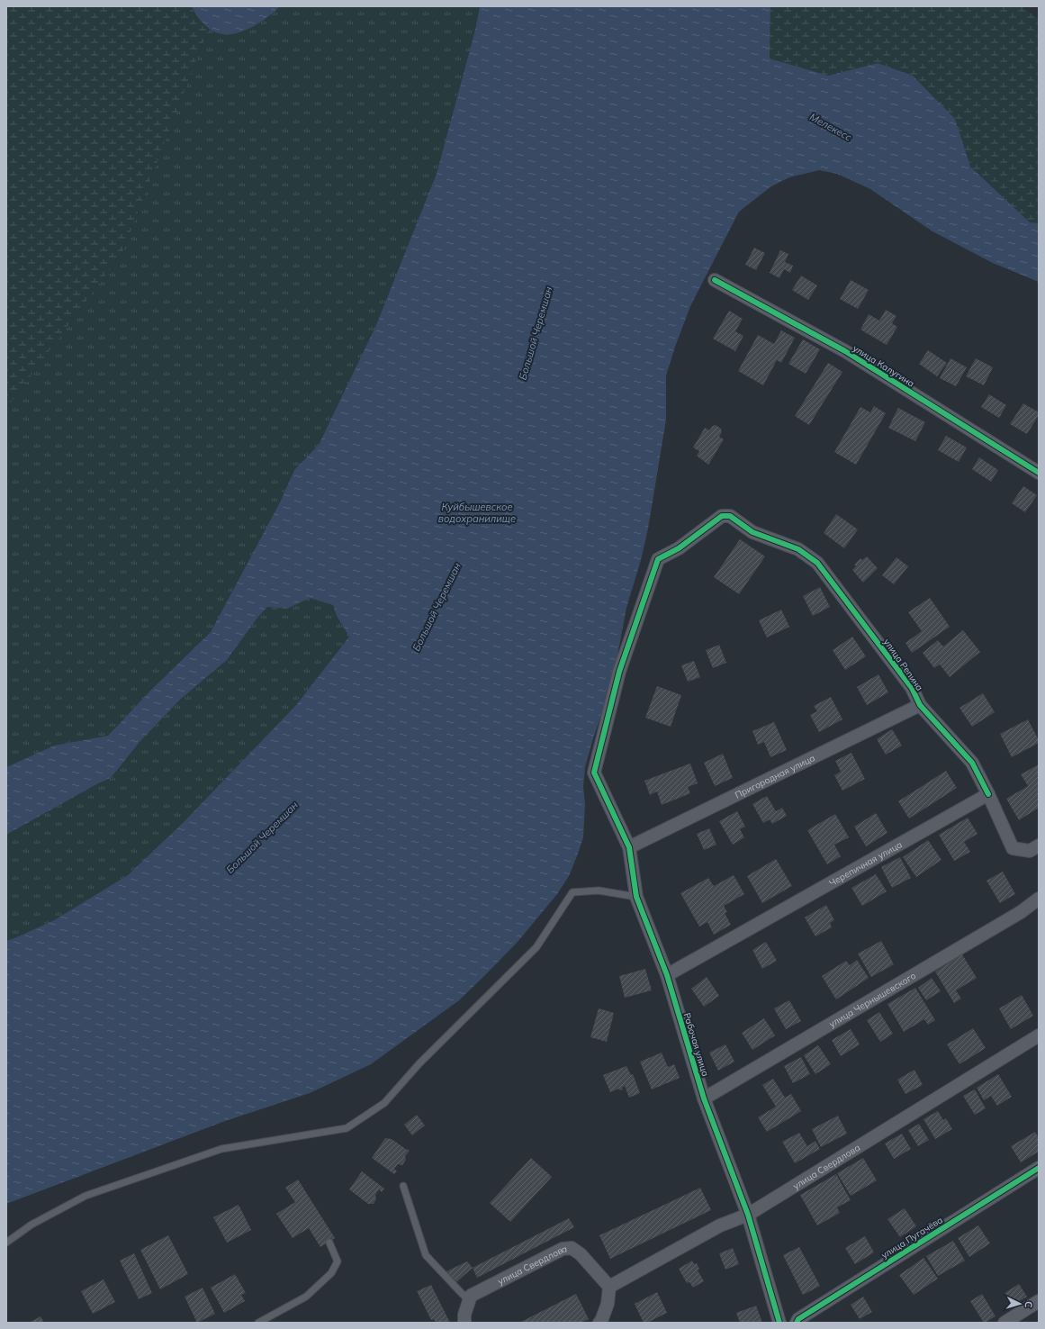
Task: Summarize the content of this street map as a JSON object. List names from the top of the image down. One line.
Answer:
{"streets":{"street":["улица Калугина","улица Репина","Пригородная улица","Черепичная улица","улица Чернышевского","Рабочая улица","улица Свердлова","улица Пугачёва"]},"crossings":[["улица Репина","Пригородная улица"],["улица Репина","Черепичная улица"],["улица Репина","Рабочая улица"],["Пригородная улица","Рабочая улица"],["Черепичная улица","Рабочая улица"],["улица Чернышевского","Рабочая улица"],["Рабочая улица","улица Свердлова"]],"water":["Мелекесс","Большой Черемшан","Куйбышевское водохранилище"],"north":"right"}
